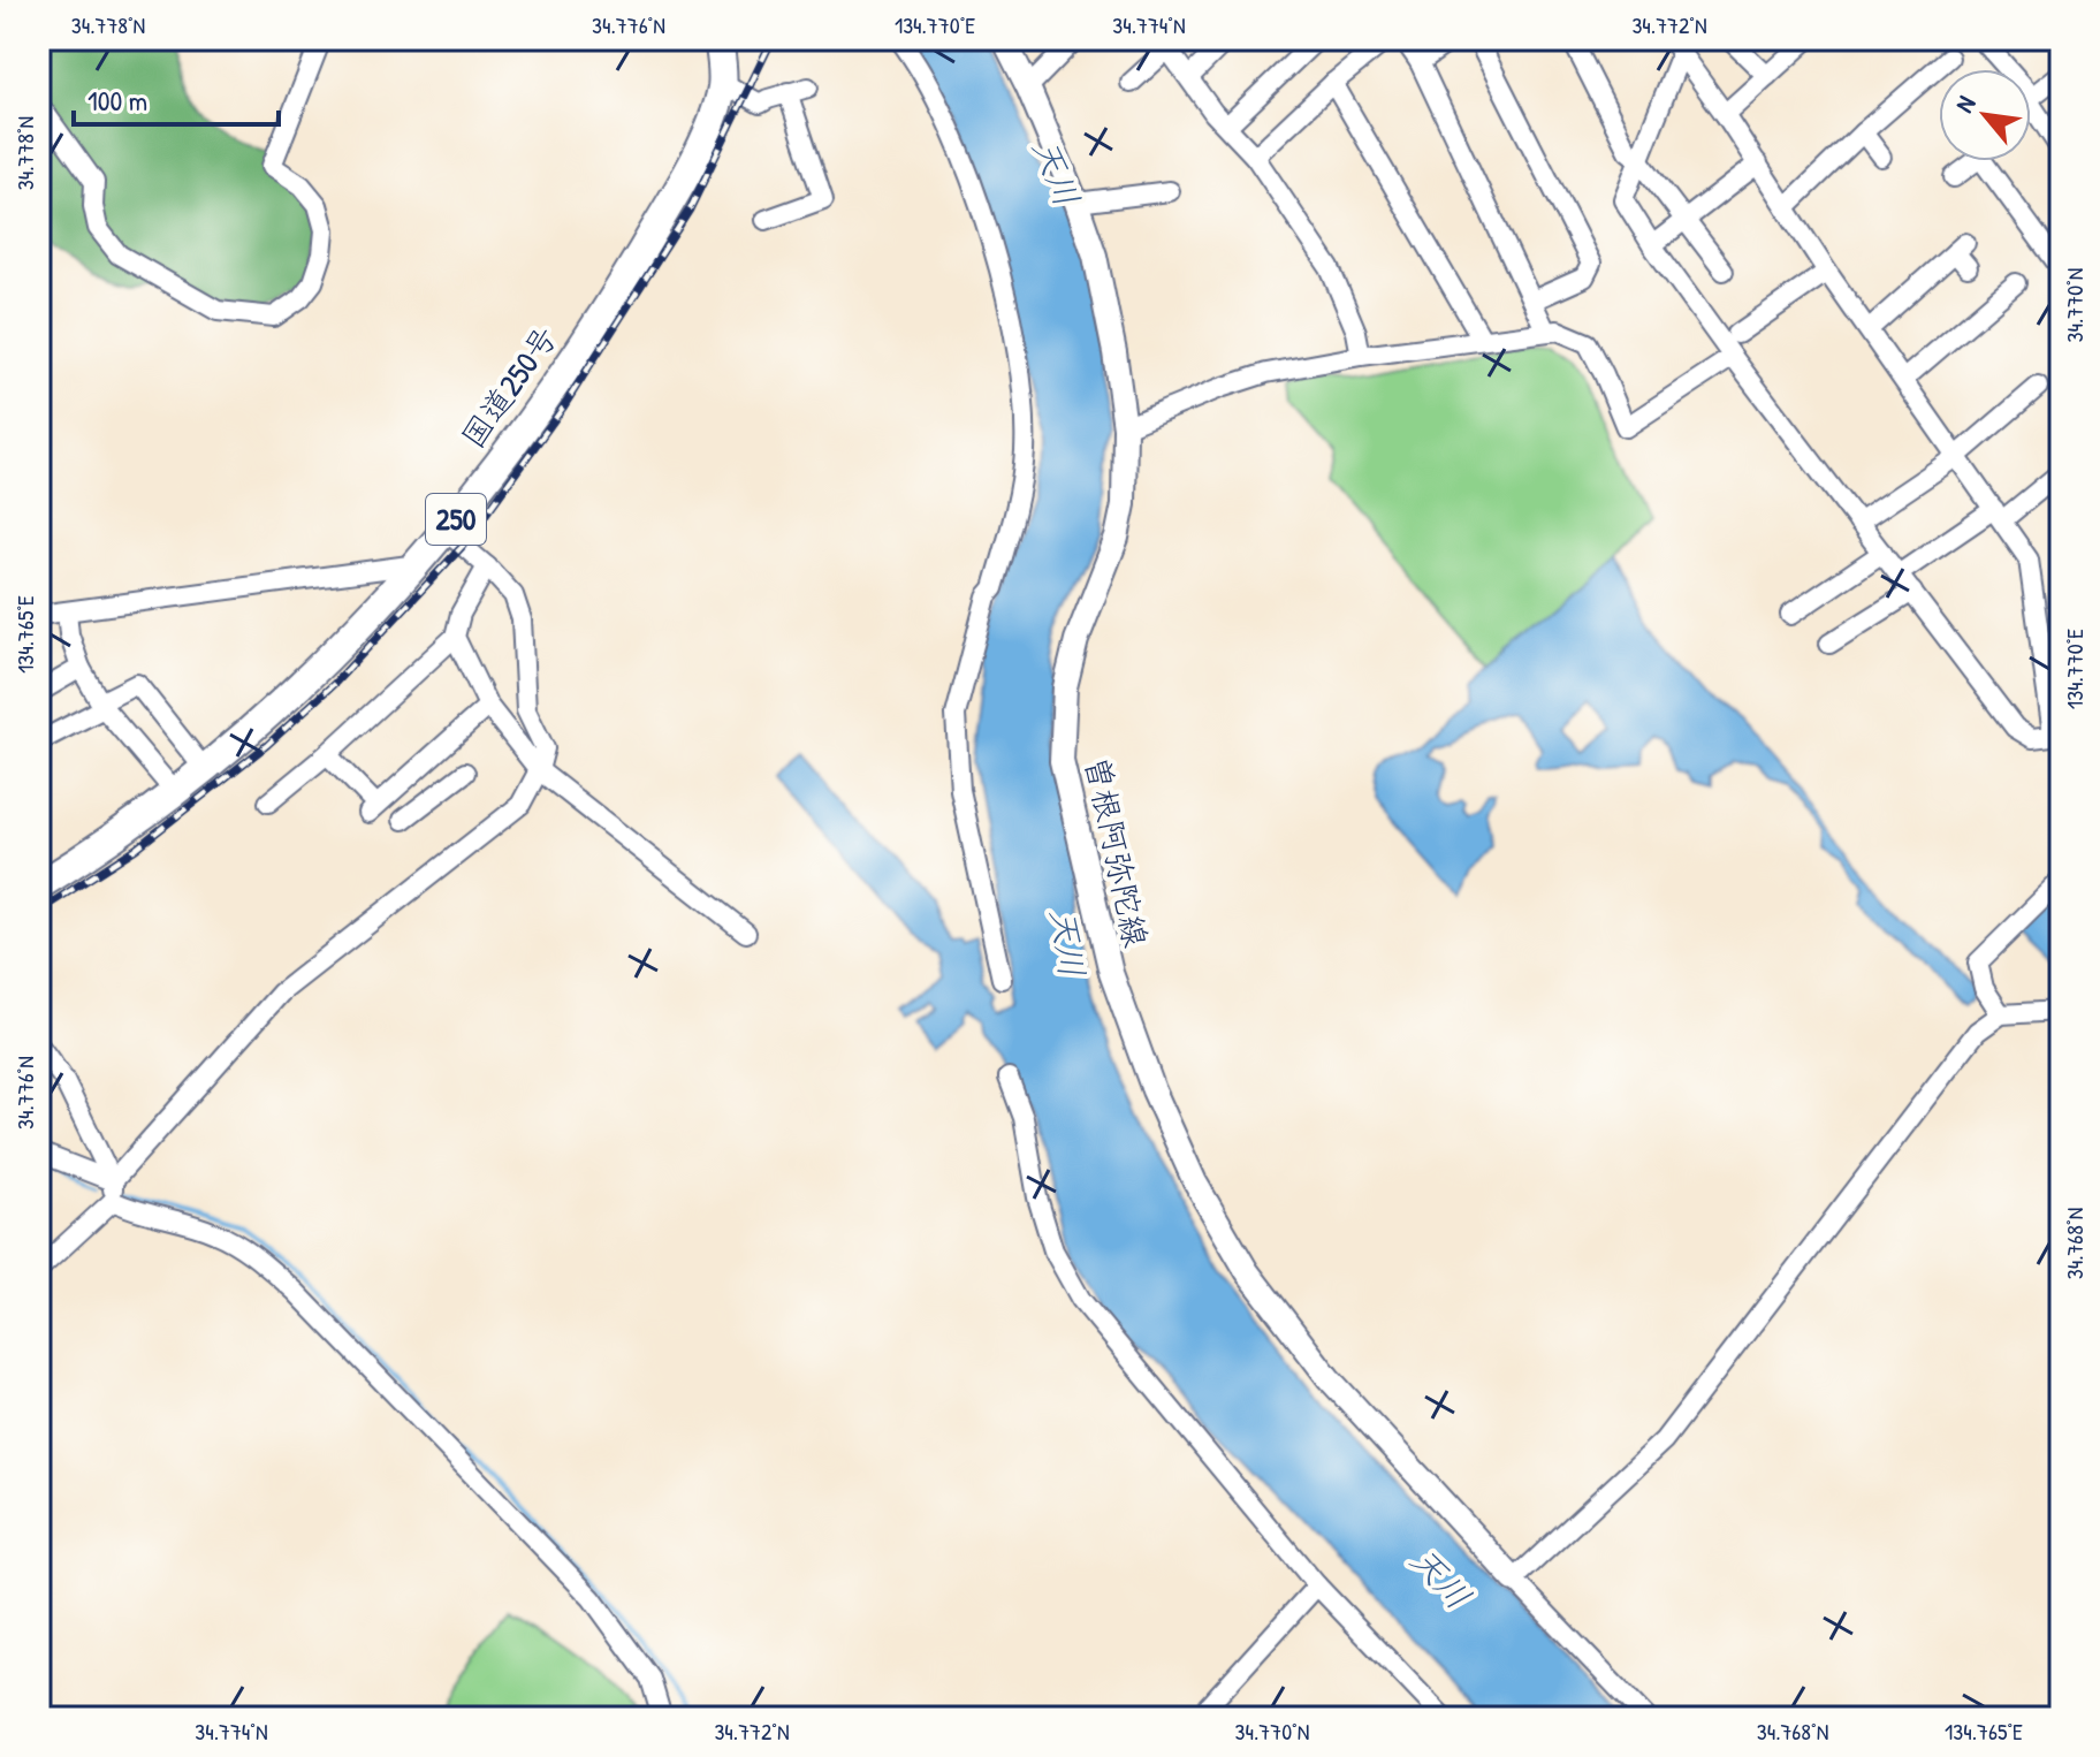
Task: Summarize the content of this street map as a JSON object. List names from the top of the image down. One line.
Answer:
{"streets":{"highway":["国道250号","250"],"main road":["曽根阿弥陀線"]},"water":["天川"],"scale_bar":"100 m","north":"top left","coordinates":["34.778°N","34.776°N","134.770°E","34.774°N","34.772°N","34.770°N","134.765°E","34.768°N"]}
